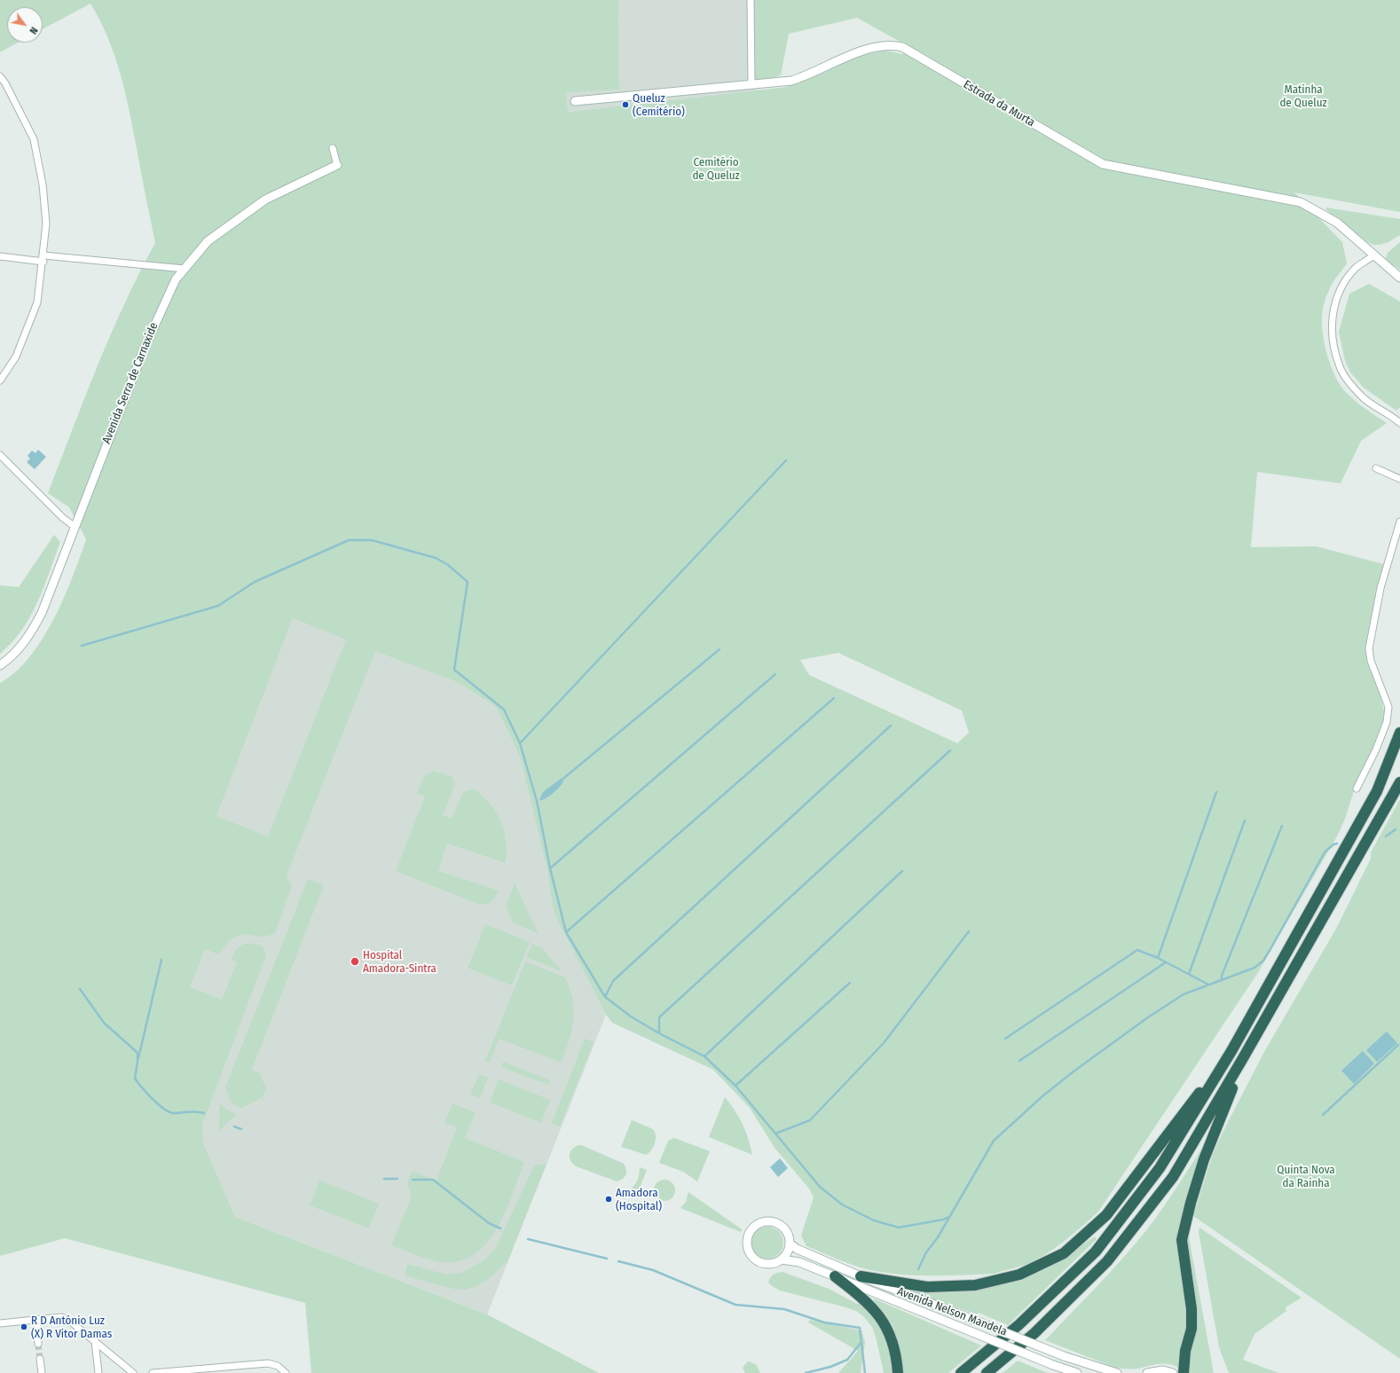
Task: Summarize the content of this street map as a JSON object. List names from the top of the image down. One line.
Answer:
{"streets":{"street":["Estrada da Murta","Avenida Serra de Carnaxide","Avenida Nelson Mandela"]},"parks":["Matinha de Queluz","Cemitério de Queluz","Quinta Nova da Rainha"],"places":["Queluz (Cemitério)","Hospital Amadora-Sintra","Amadora (Hospital)","R D António Luz (X) R Vitor Damas"],"north":"bottom right"}
